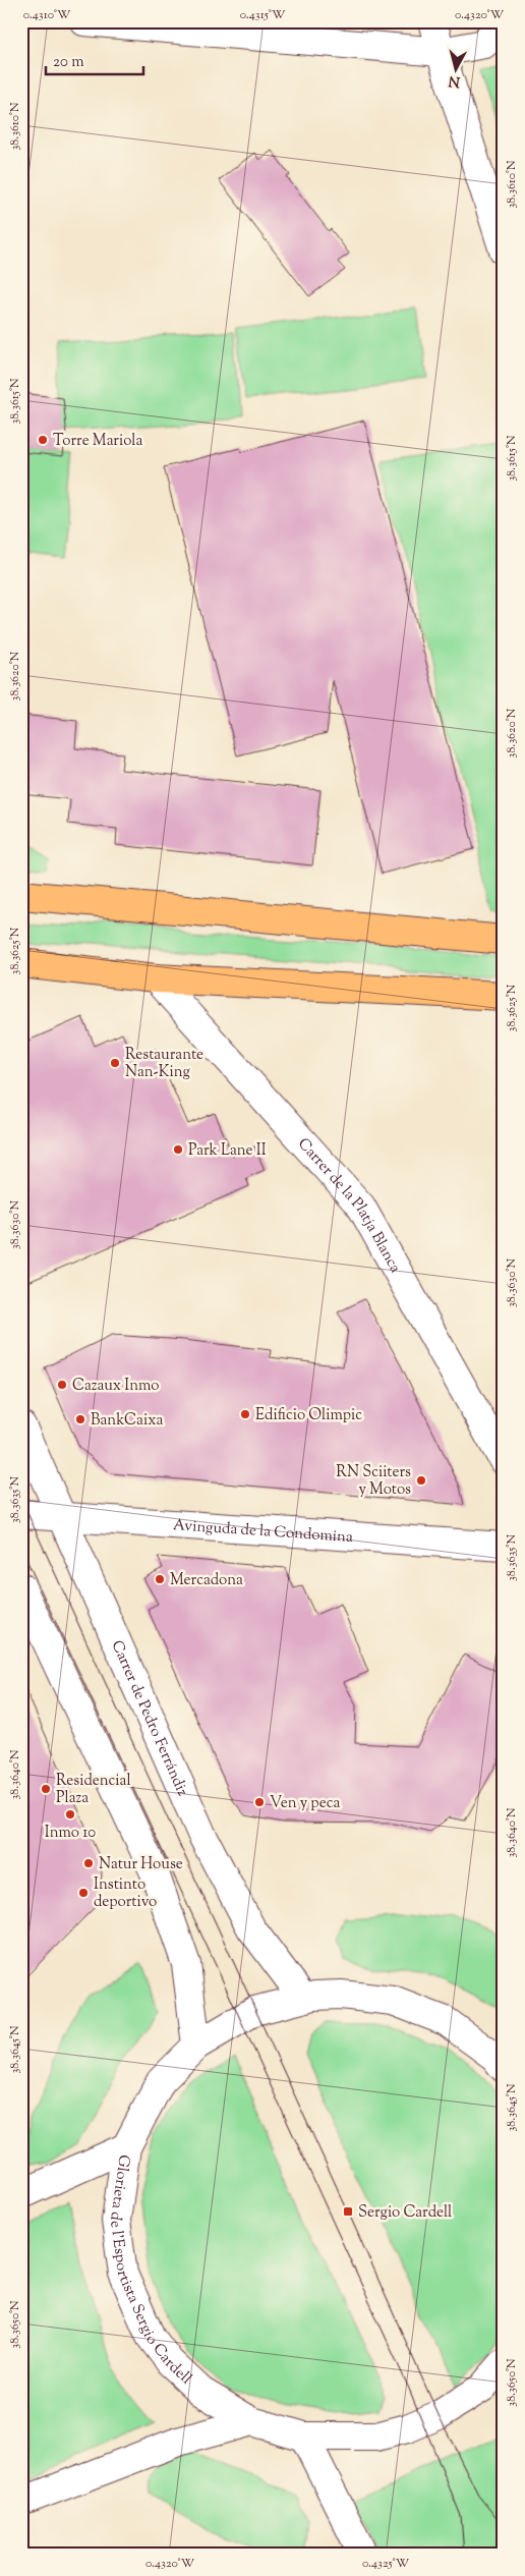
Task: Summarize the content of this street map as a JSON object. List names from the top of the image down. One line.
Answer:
{"streets":{"street":["Carrer de la Platja Blanca","Avinguda de la Condomina","Carrer de Pedro Ferrándiz","Glorieta de l'Esportista Sergio Cardell"]},"crossings":[["Avinguda de la Condomina","Carrer de Pedro Ferrándiz"],["Carrer de Pedro Ferrándiz","Glorieta de l'Esportista Sergio Cardell"]],"places":{"other":["Torre Mariola","Restaurante Nan-King","Park Lane II","Cazaux Inmo","Edificio Olimpic","BankCaixa","RN Sciiters y Motos","Mercadona","Residencial Plaza","Ven y peca","Inmo 10","Natur House","Instinto deportivo"],"transit":["Sergio Cardell"]},"scale_bar":"20 m","north":"bottom","coordinates":["0.4310°W","0.4315°W","0.4320°W","38.3610°N","38.3615°N","38.3620°N","38.3625°N","38.3630°N","38.3635°N","38.3640°N","38.3645°N","38.3650°N","0.4325°W"]}
